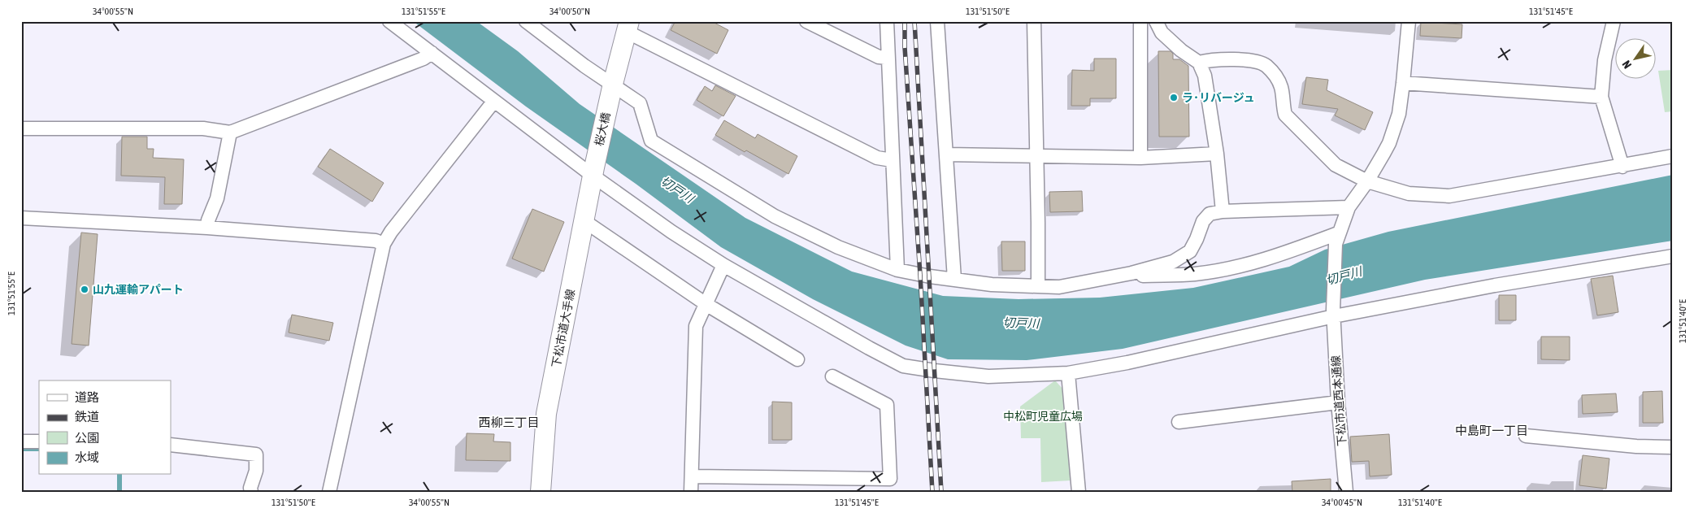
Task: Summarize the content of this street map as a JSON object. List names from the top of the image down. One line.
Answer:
{"streets":{"street":["桜大橋","下松市道大手線","下松市道西本通線"]},"crossings":[["桜大橋","下松市道大手線"]],"districts":["西柳三丁目","中島町一丁目"],"water":["切戸川"],"parks":["中松町児童広場"],"places":["ラ･リバージュ","山九運輸アパート"],"legend":["道路","鉄道","公園","水域"],"north":"bottom left","coordinates":["34°00'55\"N","131°51'55\"E","34°00'50\"N","131°51'50\"E","131°51'45\"E","131°51'40\"E","34°00'45\"N"]}
